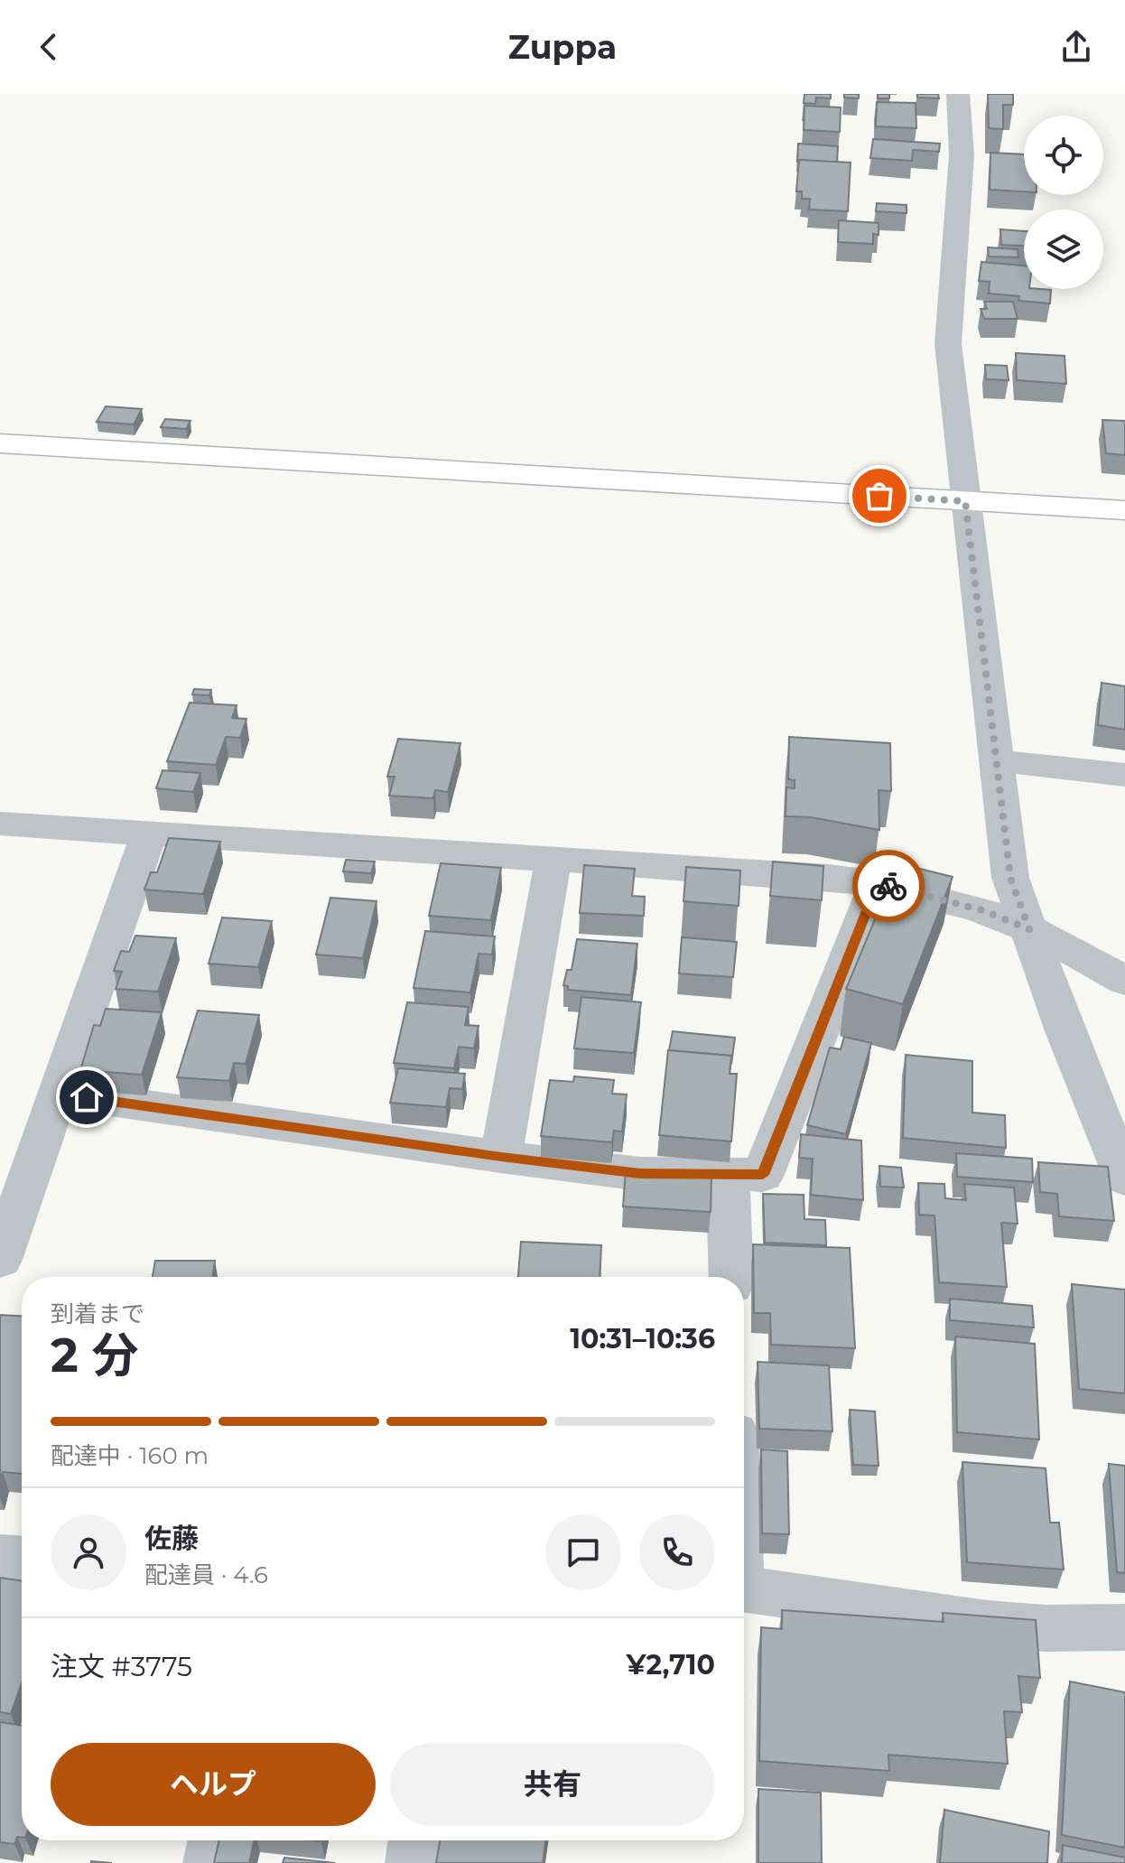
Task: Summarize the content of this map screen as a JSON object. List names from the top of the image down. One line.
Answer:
{"page":{"header":"Zuppa","heading":["2 分","到着まで","10:31–10:36"],"panel":["佐藤","配達員 · 4.6","注文 #3775","¥2,710"],"bar":"配達中 · 160 m","buttons":["ヘルプ","共有"]}}
